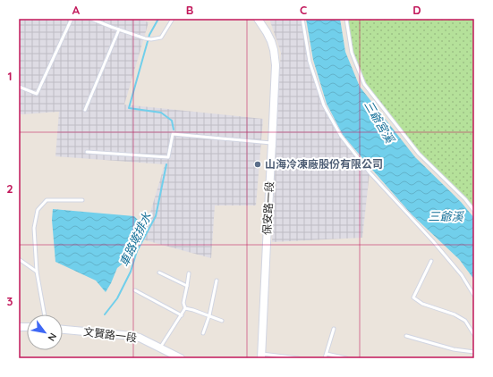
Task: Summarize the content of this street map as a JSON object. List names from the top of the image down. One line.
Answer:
{"streets":{"street":["保安路一段","文賢路一段"]},"water":["三爺宮溪","三爺溪","車路墘排水"],"places":["山海冷凍廠股份有限公司"],"north":"bottom right","grid":{"columns":["A","B","C","D"],"rows":["1","2","3"]}}
